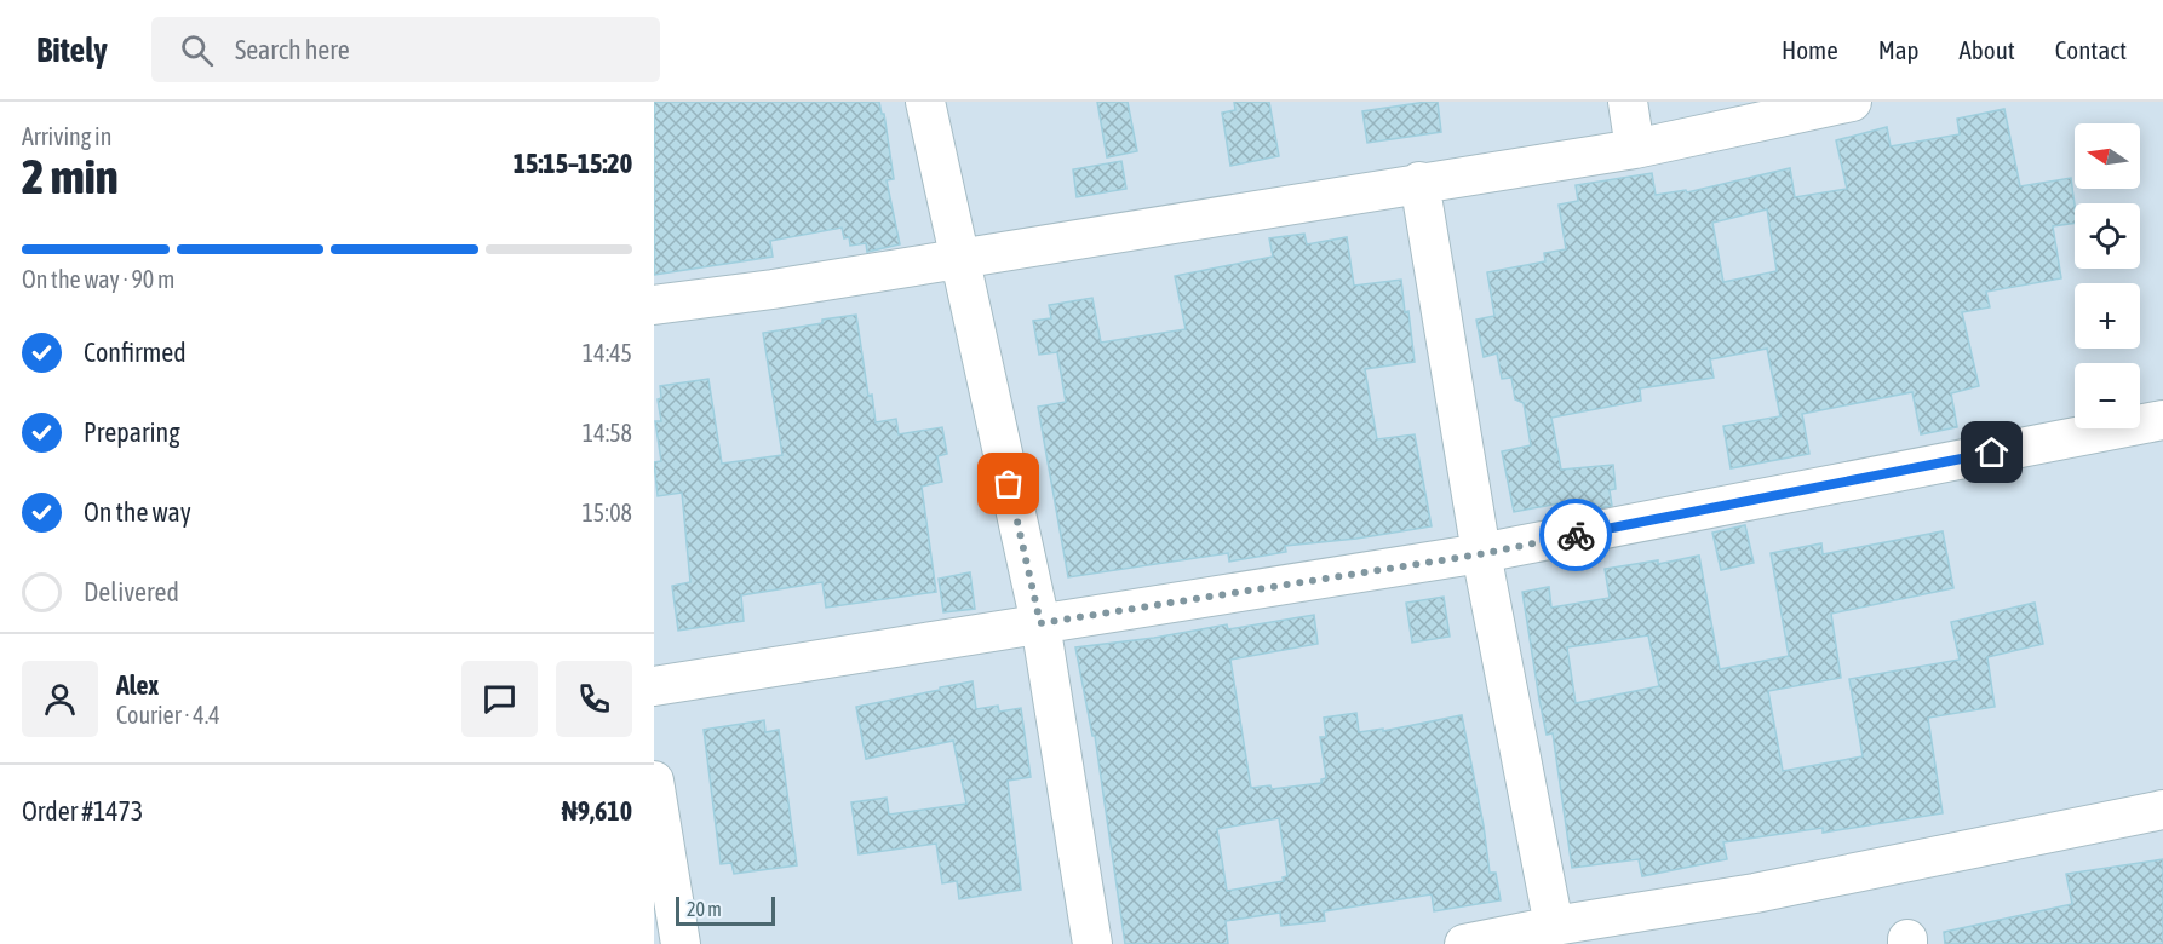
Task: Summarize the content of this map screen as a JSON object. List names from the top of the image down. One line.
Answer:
{"scale_bar":"20 m","north":"left","page":{"header":"Bitely","search":"Search here","nav":["Home","Map","About","Contact"],"heading":["2 min","Arriving in","15:15–15:20"],"panel":["Alex","Courier · 4.4","Order #1473","₦9,610"],"map_buttons":["+","−"],"bar":"On the way · 90 m","list":[["Confirmed","14:45"],["Preparing","14:58"],["On the way","15:08"],"Delivered"],"scale":"20 m"}}
